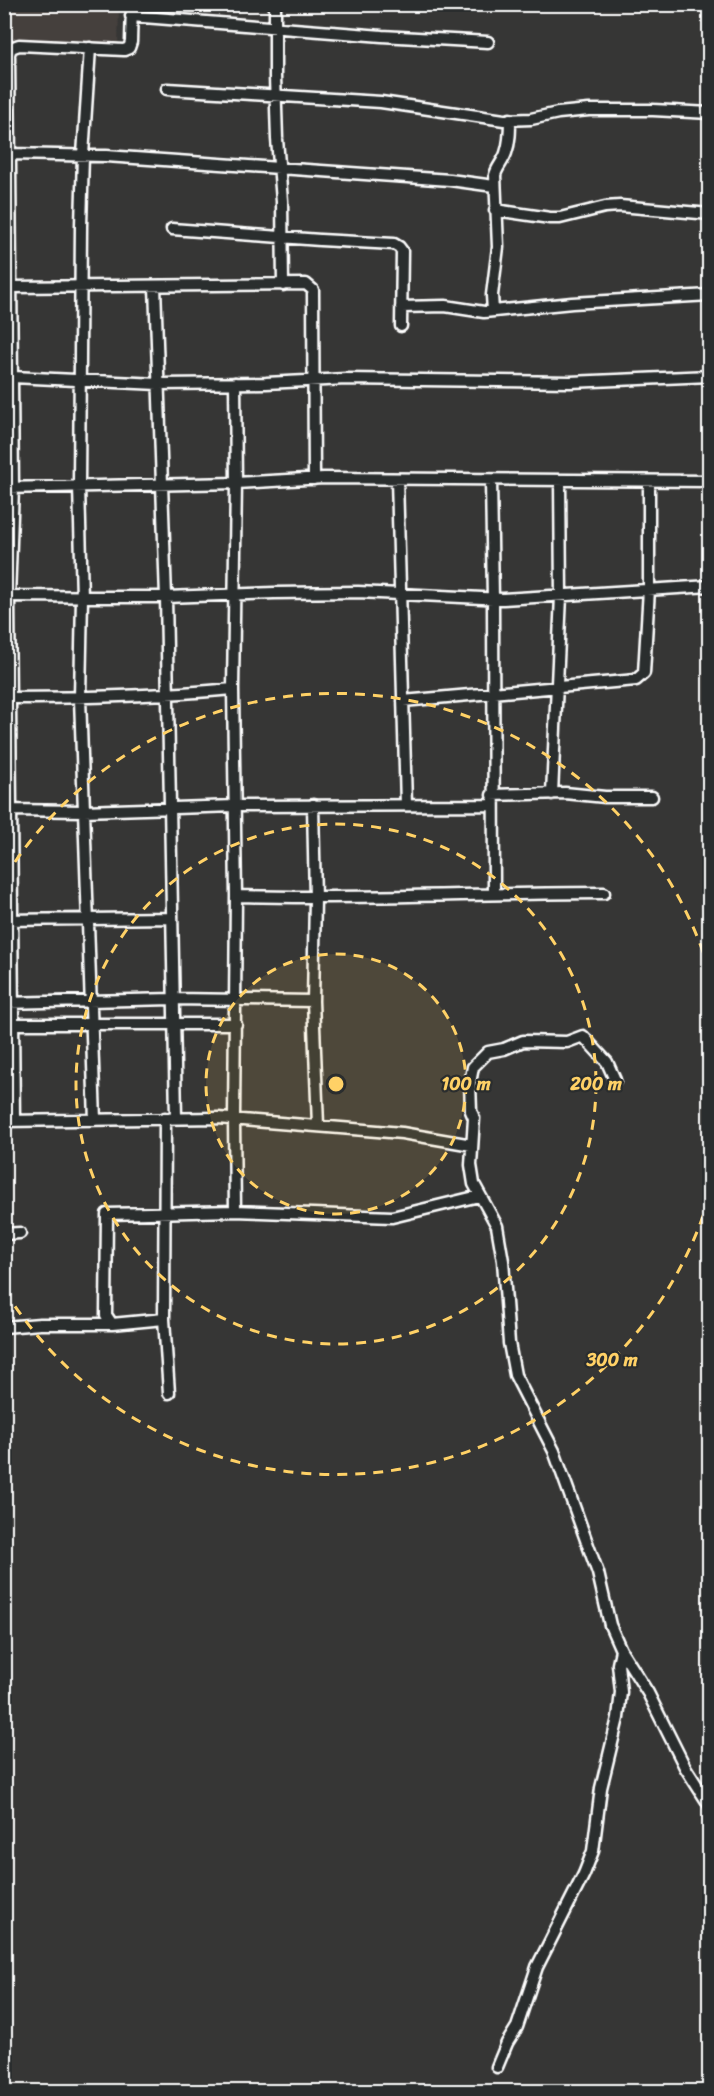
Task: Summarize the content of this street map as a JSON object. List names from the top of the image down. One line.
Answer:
{"rings":["100 m","200 m","300 m"]}
